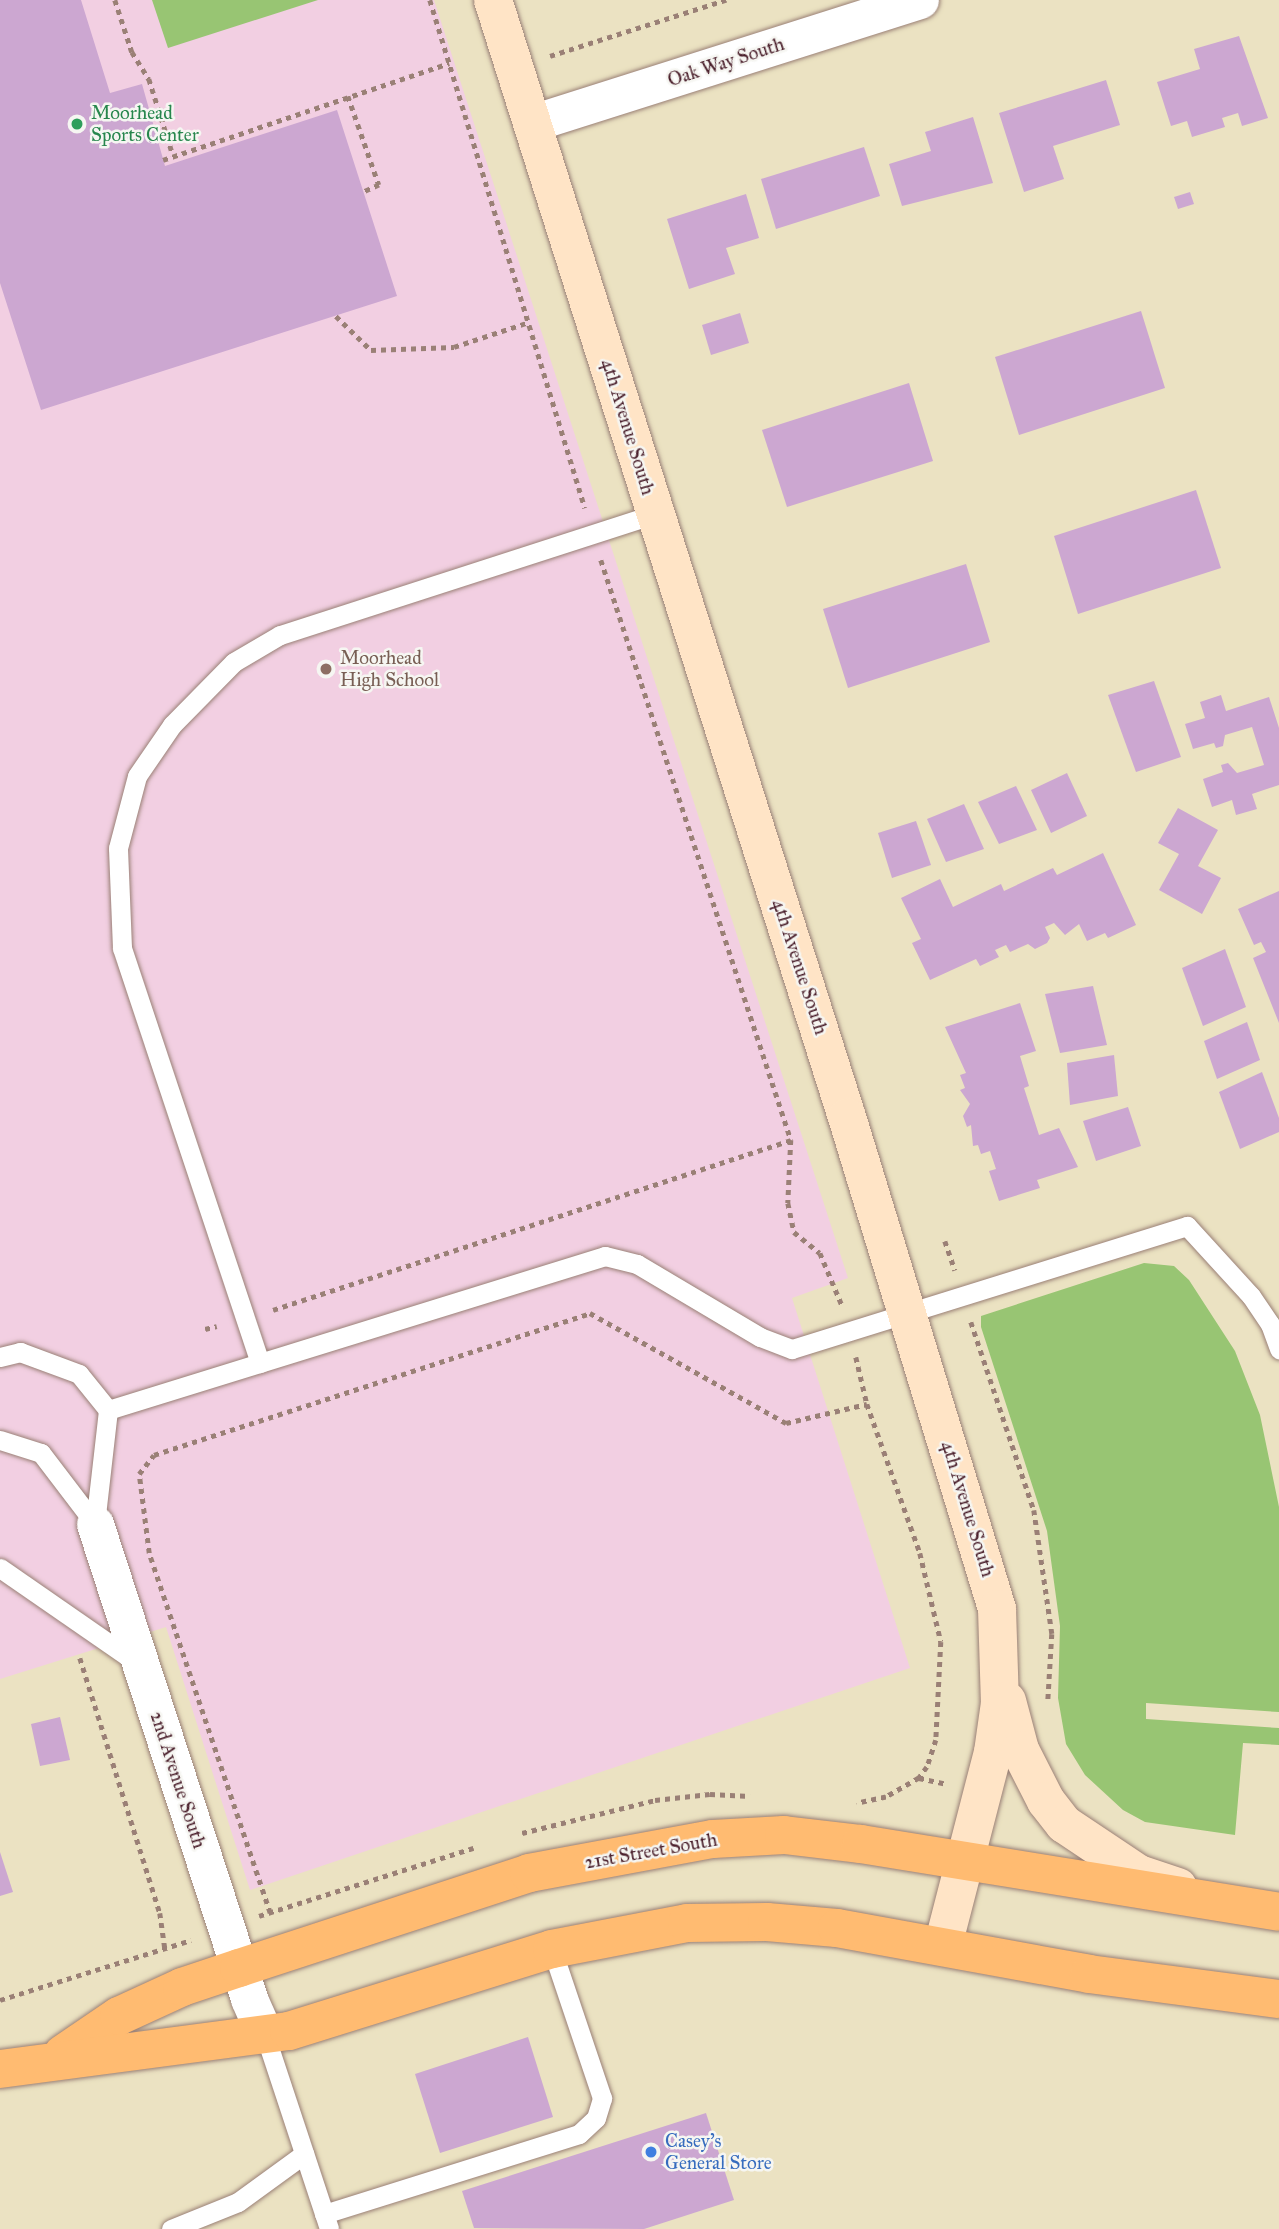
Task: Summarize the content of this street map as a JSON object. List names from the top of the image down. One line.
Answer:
{"streets":{"main road":["21st Street South"],"street":["Oak Way South","4th Avenue South","2nd Avenue South"]},"crossings":[["Oak Way South","4th Avenue South"],["4th Avenue South","21st Street South"],["2nd Avenue South","21st Street South"]],"places":["Moorhead Sports Center","Moorhead High School","Casey's General Store"]}
